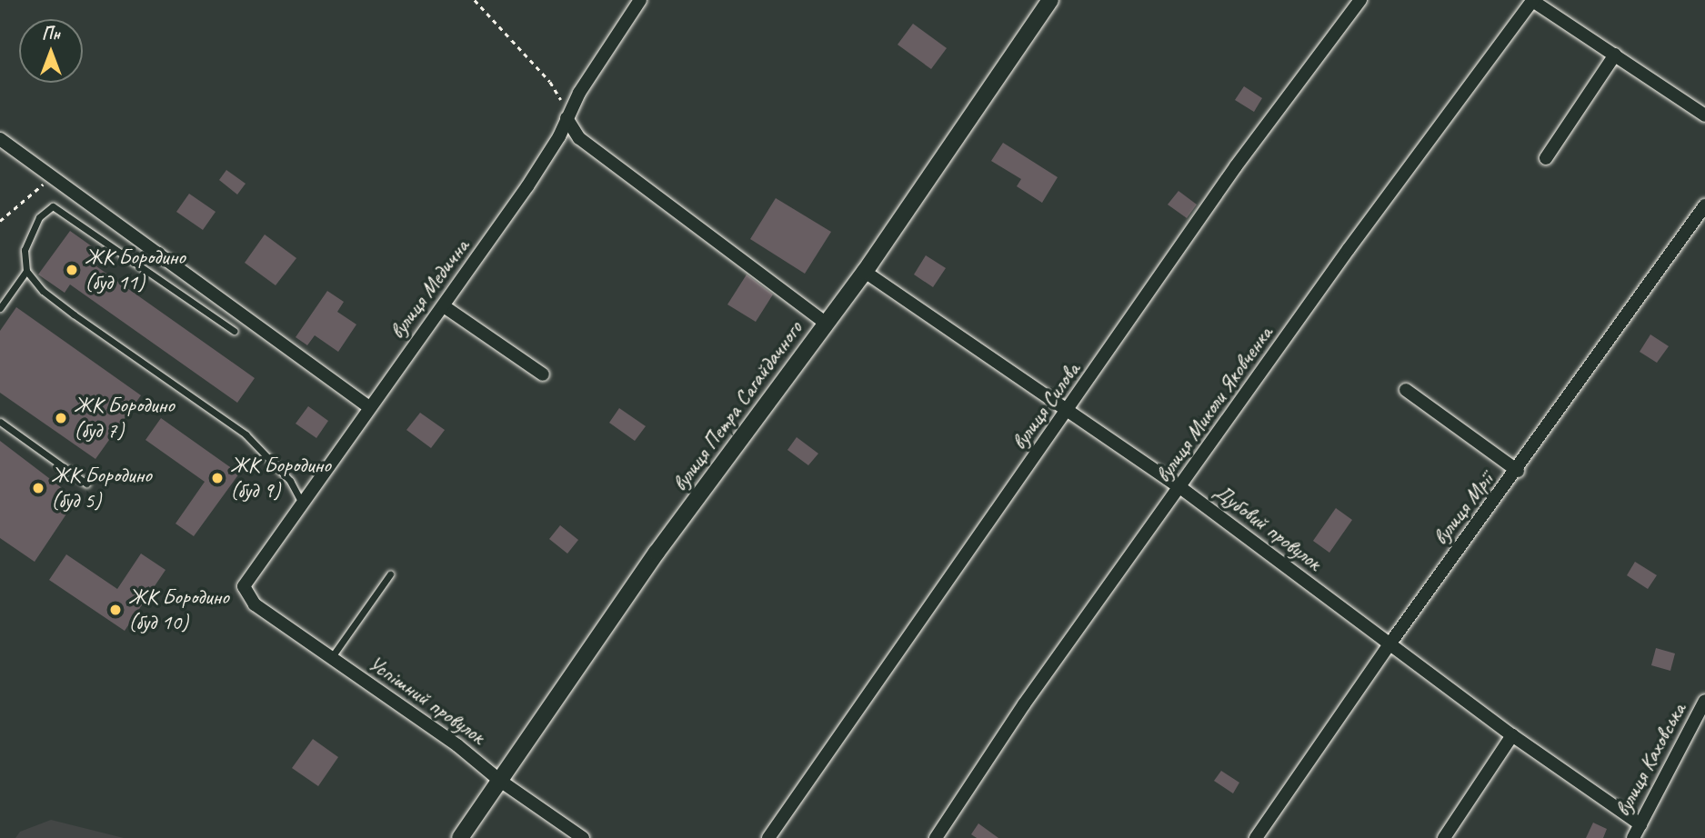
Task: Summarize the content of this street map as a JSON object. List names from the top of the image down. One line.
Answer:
{"streets":{"street":["вулиця Медична","вулиця Миколи Яковченка","вулиця Петра Сагайдачного","вулиця Силова","вулиця Мрії","Дубовий провулок","Успішний провулок","вулиця Каховська"]},"crossings":[["вулиця Медична","Успішний провулок"],["вулиця Миколи Яковченка","Дубовий провулок"],["вулиця Петра Сагайдачного","Дубовий провулок"],["вулиця Петра Сагайдачного","Успішний провулок"],["вулиця Силова","Дубовий провулок"],["вулиця Мрії","Дубовий провулок"],["Дубовий провулок","вулиця Каховська"]],"places":["ЖК Бородино (буд 11)","ЖК Бородино (буд 7)","ЖК Бородино (буд 9)","ЖК Бородино (буд 5)","ЖК Бородино (буд 10)"],"north":"top"}
